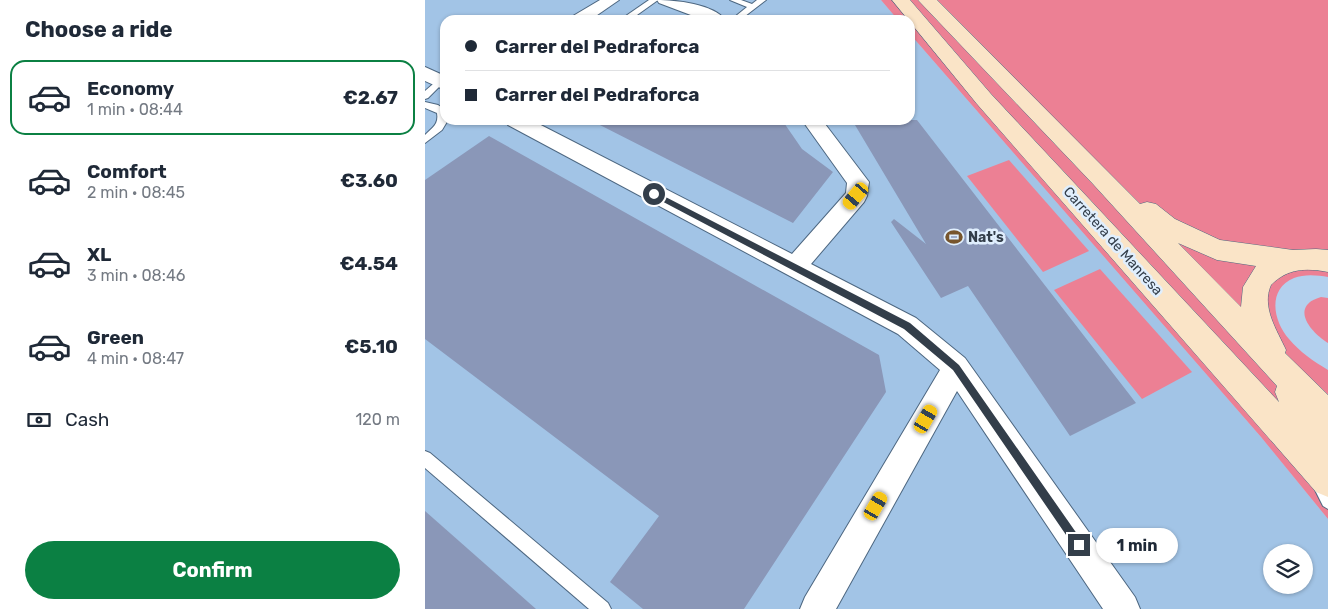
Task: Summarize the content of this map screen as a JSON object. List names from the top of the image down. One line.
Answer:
{"streets":{"main road":["Carretera de Manresa"]},"places":{"sports":["Nat's"]},"page":{"heading":"Choose a ride","banner":["Carrer del Pedraforca","Carrer del Pedraforca"],"list":[{"name":"Economy","note":"1 min · 08:44","value":"€2.67"},{"name":"Comfort","note":"2 min · 08:45","value":"€3.60"},{"name":"XL","note":"3 min · 08:46","value":"€4.54"},{"name":"Green","note":"4 min · 08:47","value":"€5.10"}],"pay":["Cash","120 m"],"bubble":"1 min","buttons":"Confirm"}}
